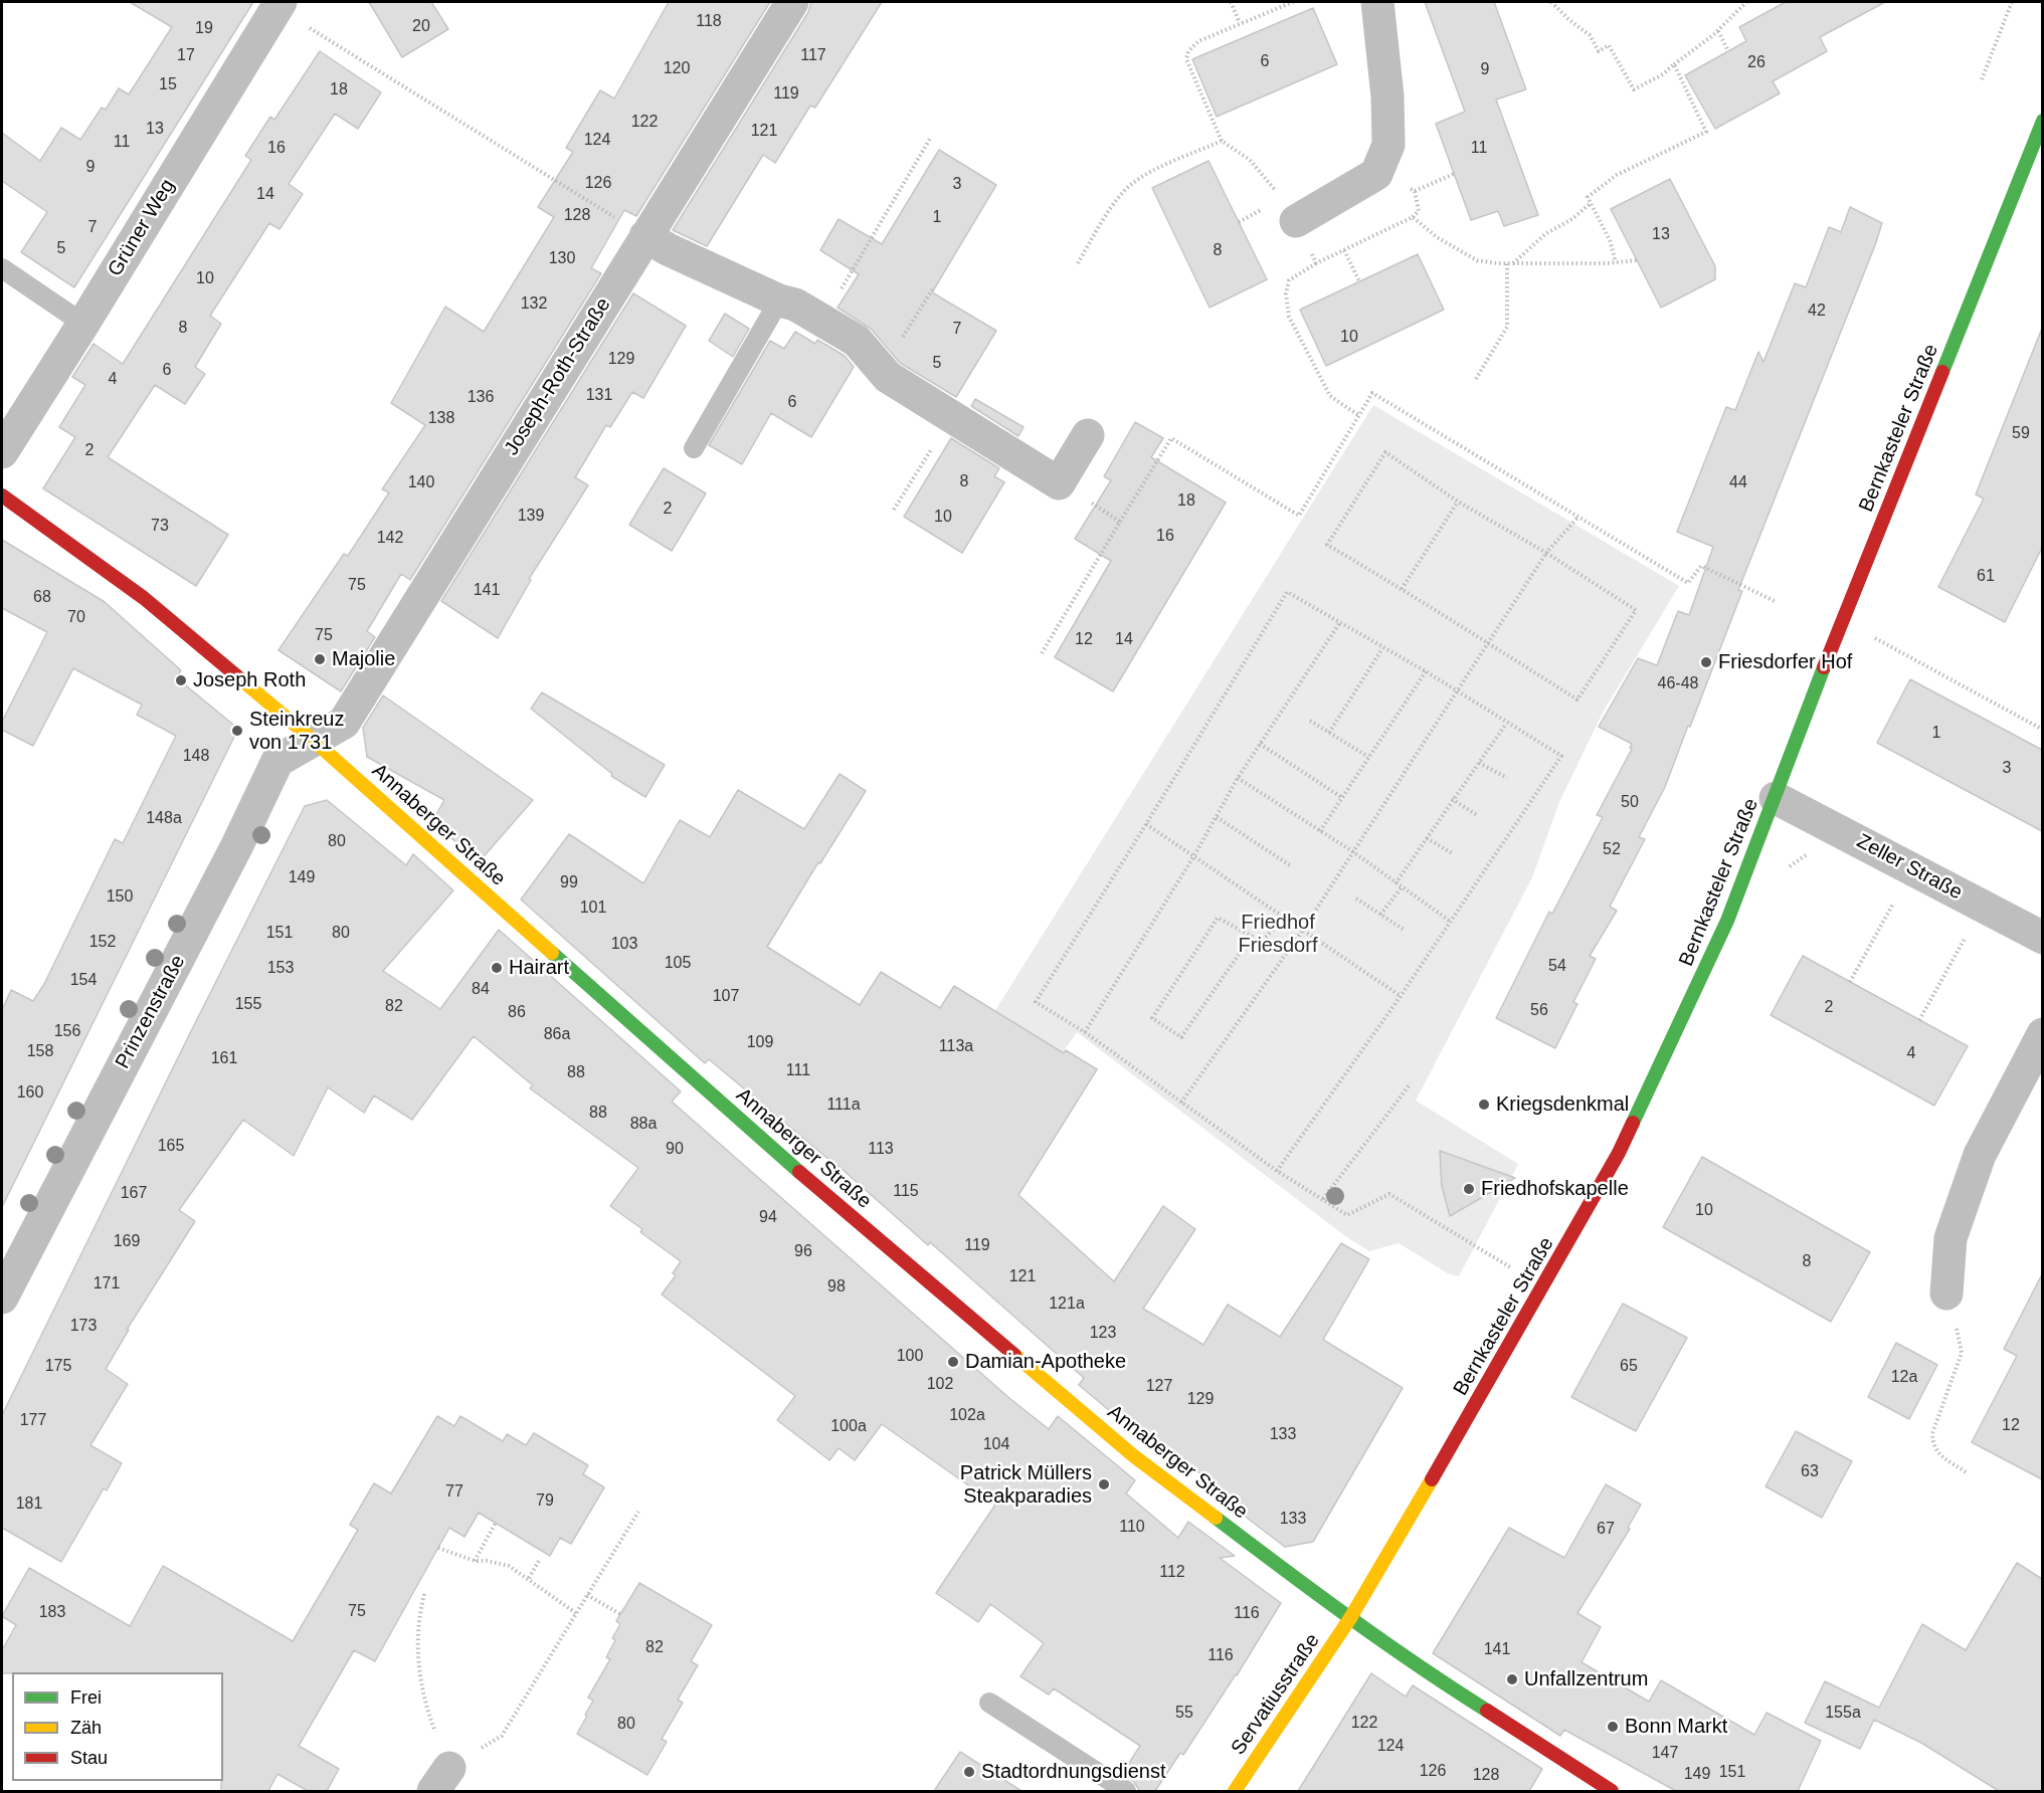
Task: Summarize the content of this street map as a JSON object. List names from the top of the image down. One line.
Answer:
{"streets":{"street":["Grüner Weg","Joseph-Roth-Straße","Bernkasteler Straße","Annaberger Straße","Zeller Straße","Prinzenstraße","Servatiusstraße"]},"crossings":[["Joseph-Roth-Straße","Annaberger Straße"],["Joseph-Roth-Straße","Prinzenstraße"],["Bernkasteler Straße","Annaberger Straße"],["Bernkasteler Straße","Zeller Straße"],["Bernkasteler Straße","Servatiusstraße"],["Annaberger Straße","Prinzenstraße"],["Annaberger Straße","Servatiusstraße"]],"parks":["Friedhof Friesdorf"],"places":["Majolie","Friesdorfer Hof","Joseph Roth","Steinkreuz von 1731","Hairart","Kriegsdenkmal","Friedhofskapelle","Damian-Apotheke","Patrick Müllers Steakparadies","Unfallzentrum","Bonn Markt","Stadtordnungsdienst"],"house_numbers":["118","20","19","17","117","6","26","120","9","15","18","119","122","13","121","124","11","16","11","9","126","3","14","128","1","7","13","5","8","130","10","132","42","8","7","10","129","5","6","4","131","136","6","138","59","2","8","140","44","18","2","139","10","73","16","142","61","75","141","68","70","75","12","14","46-48","1","148","3","50","148a","80","52","149","99","150","101","151","80","152","103","105","54","153","154","84","107","155","82","2","56","86","156","86a","109","113a","158","4","161","111","88","160","111a","88","88a","165","90","113","115","167","10","94","169","119","96","8","121","171","98","121a","173","123","100","175","65","12a","102","127","129","102a","177","12","100a","133","104","63","77","79","181","133","110","67","112","75","183","116","82","141","116","55","155a","122","80","124","147","126","151","149","128"],"legend":["Frei","Zäh","Stau"]}
